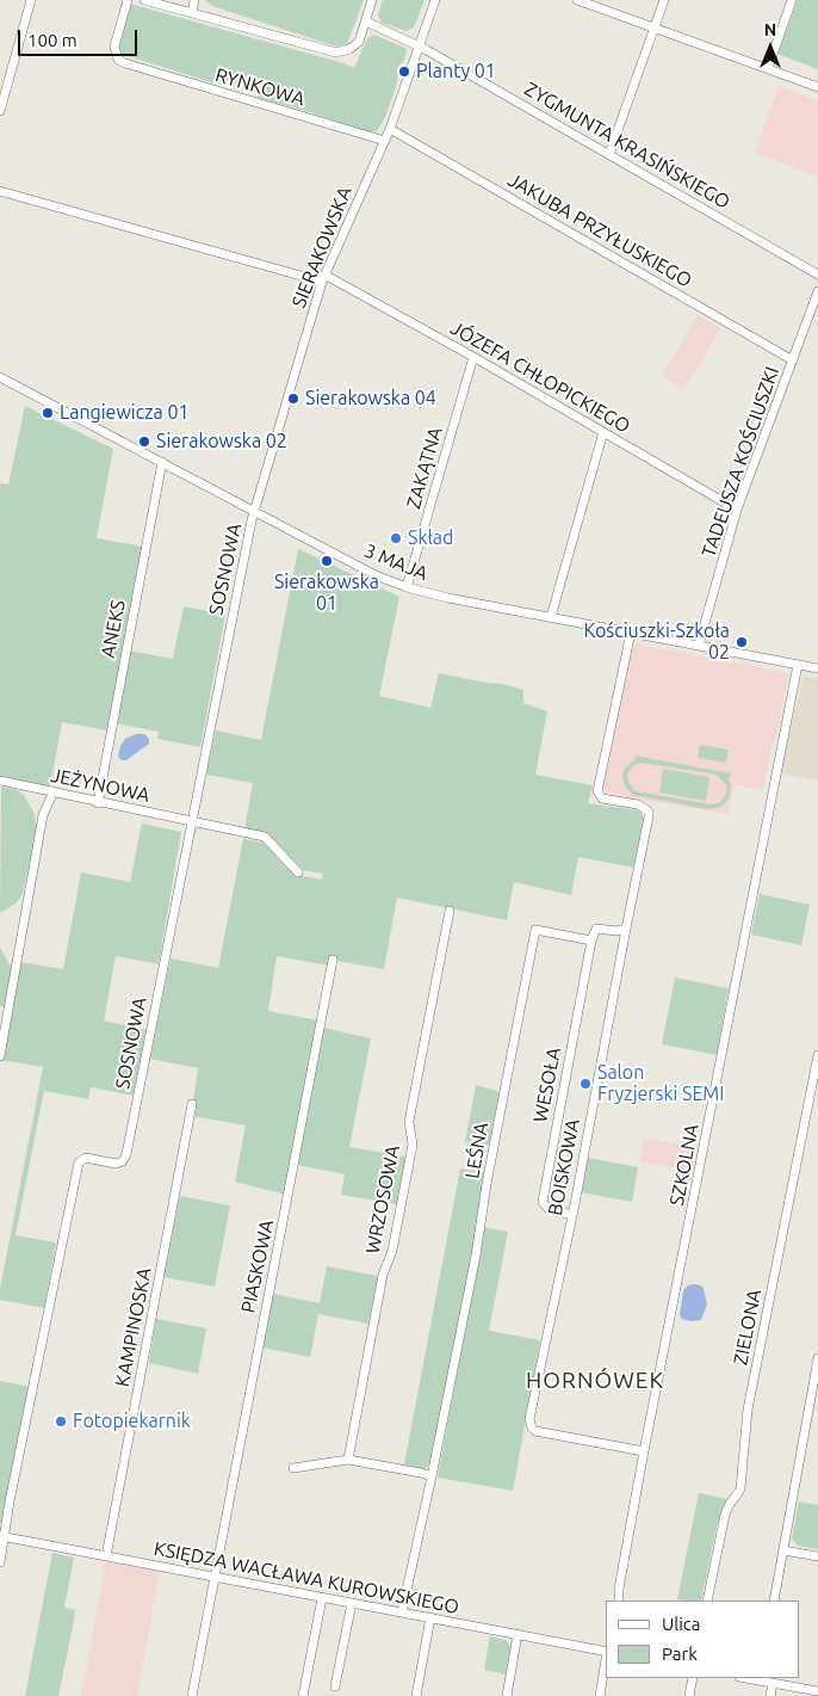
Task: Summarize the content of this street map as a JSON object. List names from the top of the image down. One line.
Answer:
{"streets":{"street":["RYNKOWA","ZYGMUNTA KRASIŃSKIEGO","JAKUBA PRZYŁUSKIEGO","SIERAKOWSKA","JÓZEFA CHŁOPICKIEGO","TADEUSZA KOŚCIUSZKI","ZAKĄTNA","3 MAJA","SOSNOWA","ANEKS","JEŻYNOWA","WESOŁA","LEŚNA","SZKOLNA","BOISKOWA","WRZOSOWA","PIASKOWA","KAMPINOSKA","ZIELONA","KSIĘDZA WACŁAWA KUROWSKIEGO"]},"crossings":[["RYNKOWA","SIERAKOWSKA"],["ZYGMUNTA KRASIŃSKIEGO","SIERAKOWSKA"],["JAKUBA PRZYŁUSKIEGO","SIERAKOWSKA"],["JAKUBA PRZYŁUSKIEGO","TADEUSZA KOŚCIUSZKI"],["SIERAKOWSKA","JÓZEFA CHŁOPICKIEGO"],["SIERAKOWSKA","3 MAJA"],["SIERAKOWSKA","SOSNOWA"],["JÓZEFA CHŁOPICKIEGO","TADEUSZA KOŚCIUSZKI"],["JÓZEFA CHŁOPICKIEGO","ZAKĄTNA"],["TADEUSZA KOŚCIUSZKI","3 MAJA"],["ZAKĄTNA","3 MAJA"],["3 MAJA","SOSNOWA"],["3 MAJA","ANEKS"],["3 MAJA","SZKOLNA"],["3 MAJA","BOISKOWA"],["SOSNOWA","JEŻYNOWA"],["SOSNOWA","KSIĘDZA WACŁAWA KUROWSKIEGO"],["ANEKS","JEŻYNOWA"],["WESOŁA","LEŚNA"],["WESOŁA","BOISKOWA"],["SZKOLNA","BOISKOWA"],["PIASKOWA","KSIĘDZA WACŁAWA KUROWSKIEGO"],["KAMPINOSKA","KSIĘDZA WACŁAWA KUROWSKIEGO"]],"districts":["HORNÓWEK"],"places":["Planty 01","Sierakowska 04","Langiewicza 01","Sierakowska 02","Skład","Sierakowska 01","Kościuszki-Szkoła 02","Salon Fryzjerski SEMI","Fotopiekarnik"],"legend":["Ulica","Park"],"scale_bar":"100 m","north":"top"}
